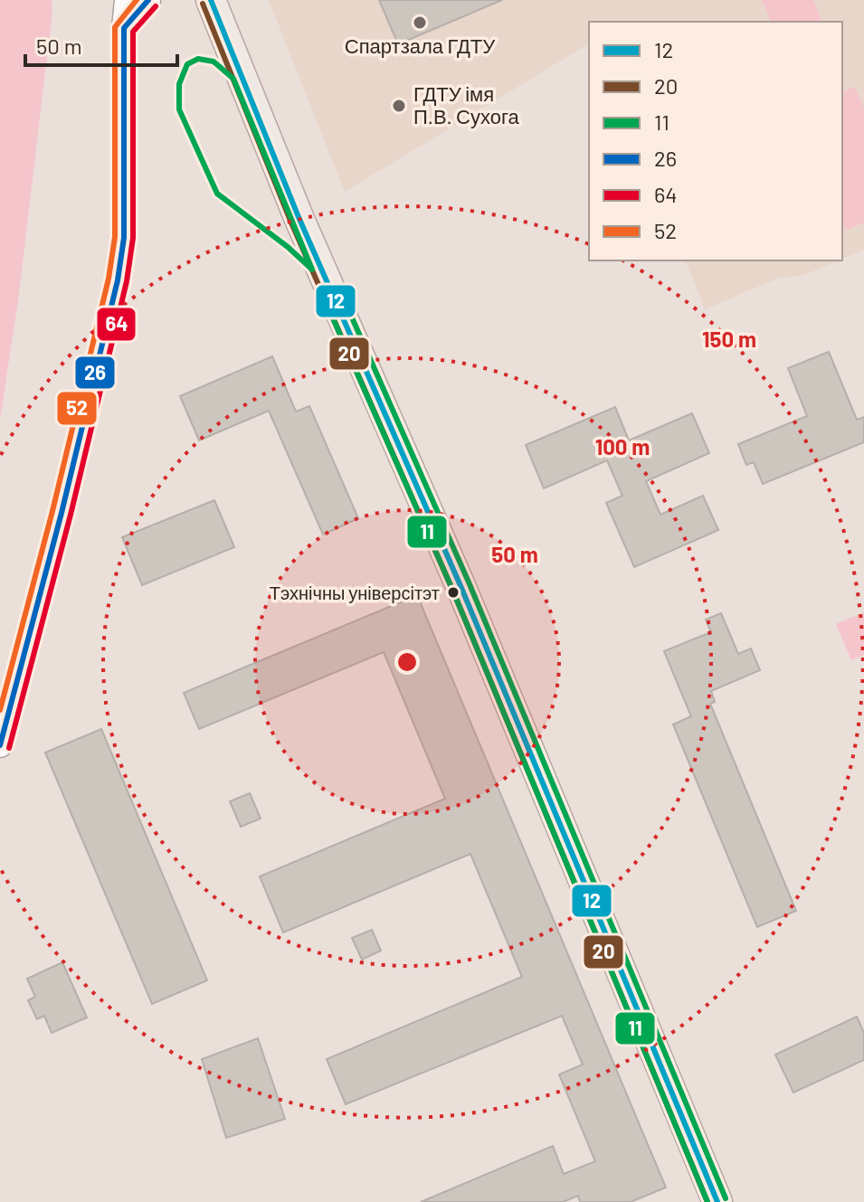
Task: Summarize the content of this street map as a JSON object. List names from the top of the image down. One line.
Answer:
{"places":["Спартзала ГДТУ","ГДТУ імя П.В. Сухога","Тэхнічны універсітэт"],"lines":["transit line 12","transit line 26","transit line 52","transit line 20","transit line 64","transit line 11"],"legend":["12","20","11","26","64","52"],"scale_bar":"50 m","rings":["150 m","100 m","50 m"]}
